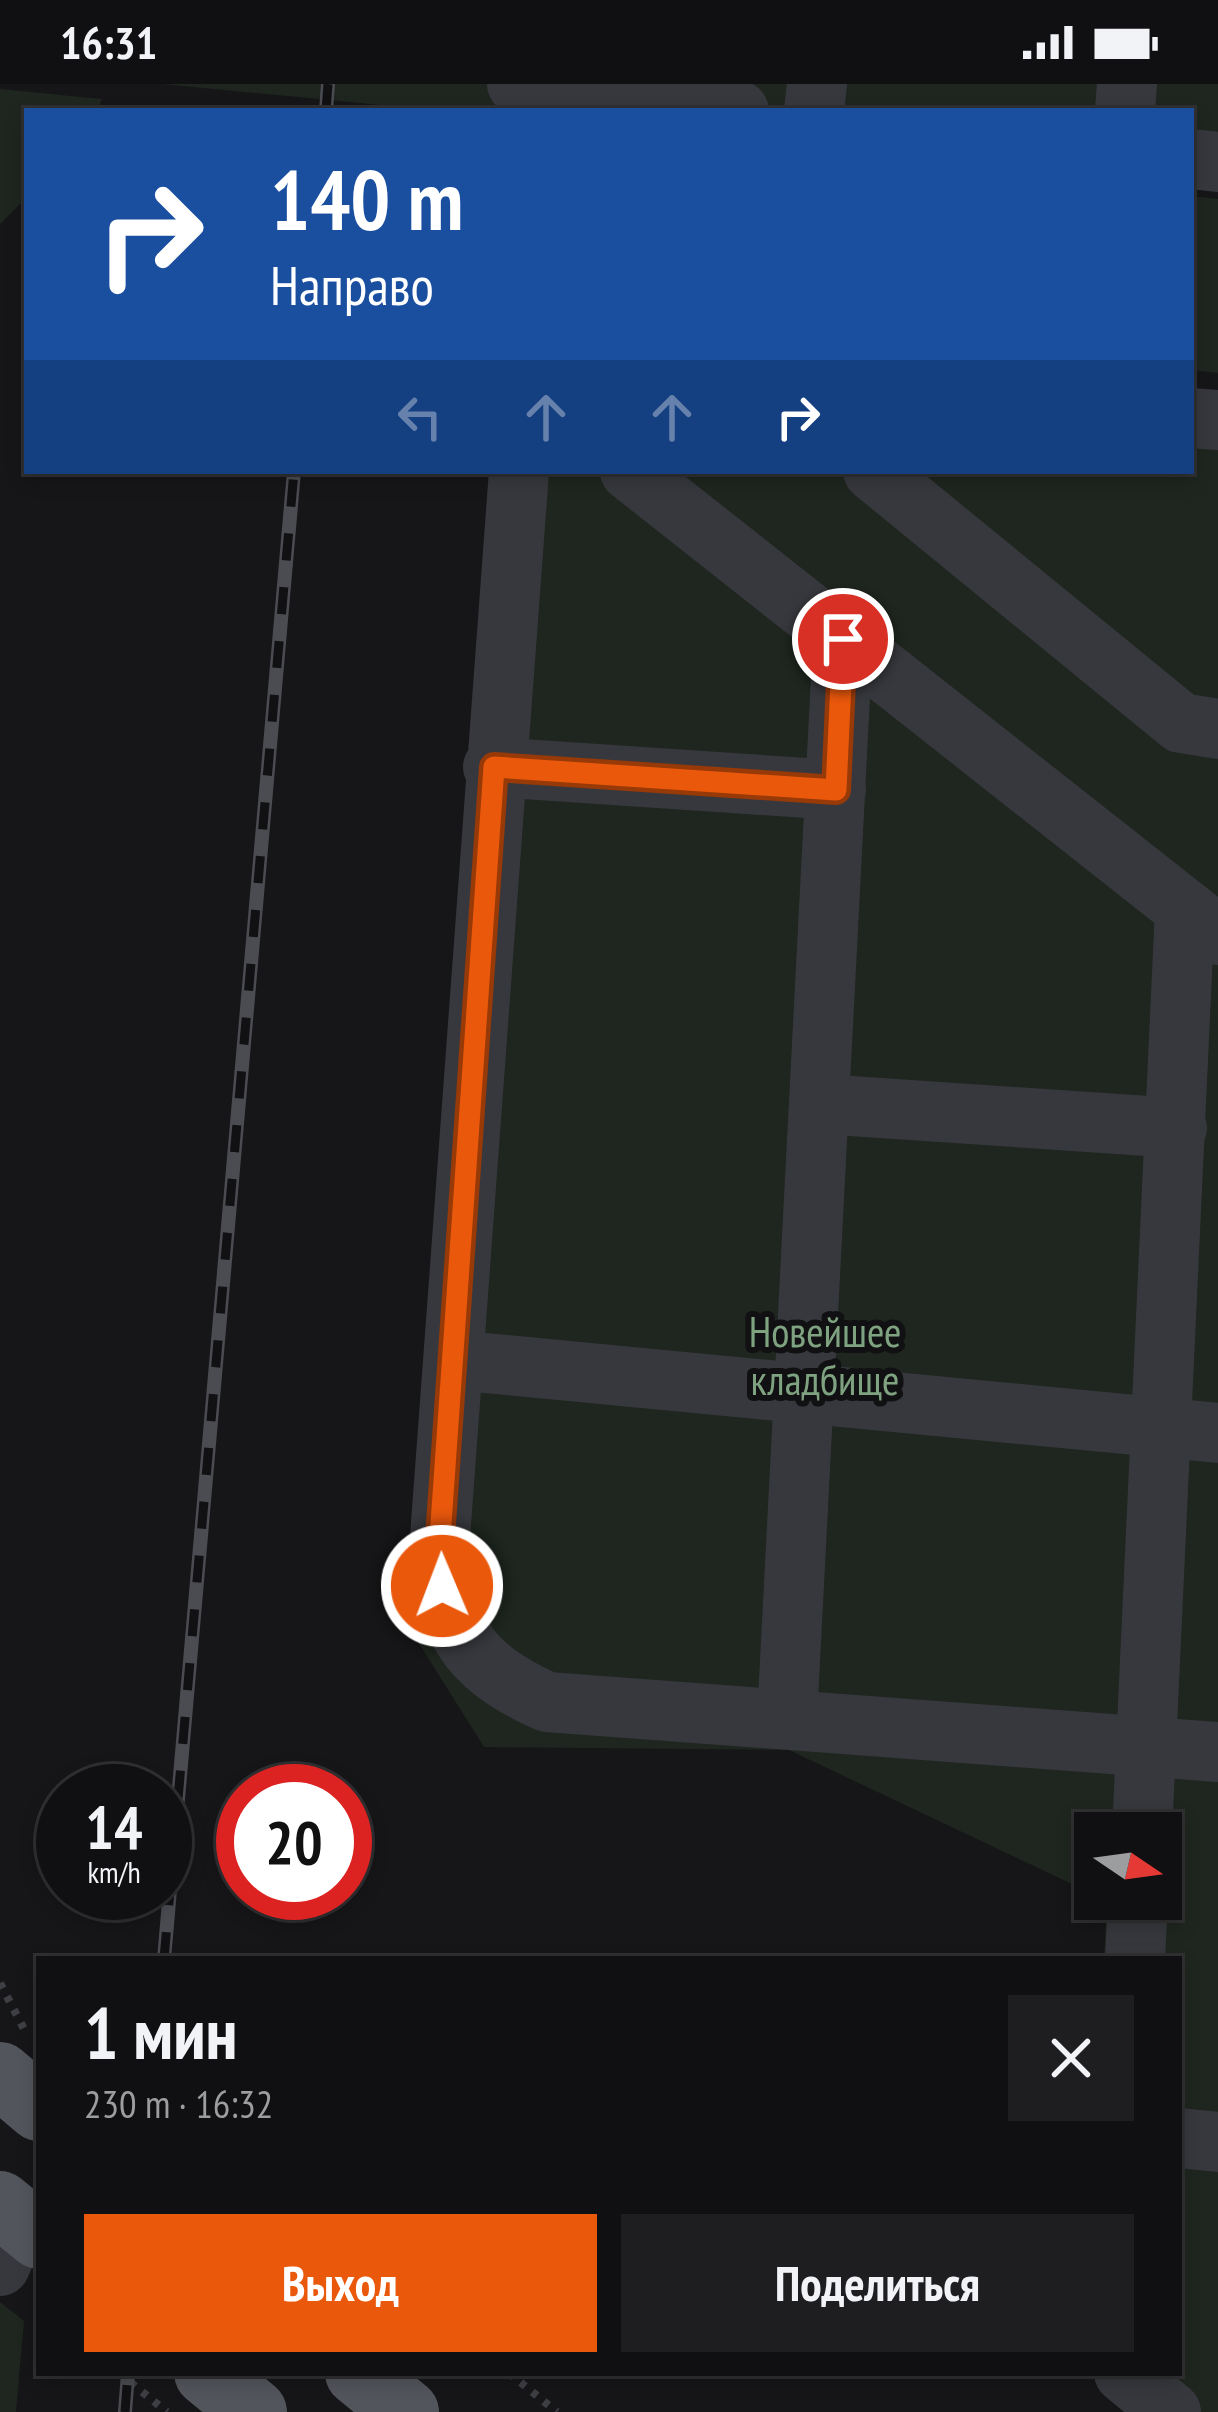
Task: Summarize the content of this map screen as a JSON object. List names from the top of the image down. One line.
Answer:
{"parks":["Новейшее кладбище"],"north":"right","page":{"status":"16:31","turn":["140 m","Направо"],"speed":"14 km/h","limit":"20","heading":["1 мин","230 m · 16:32"],"buttons":["Выход","Поделиться"]}}
